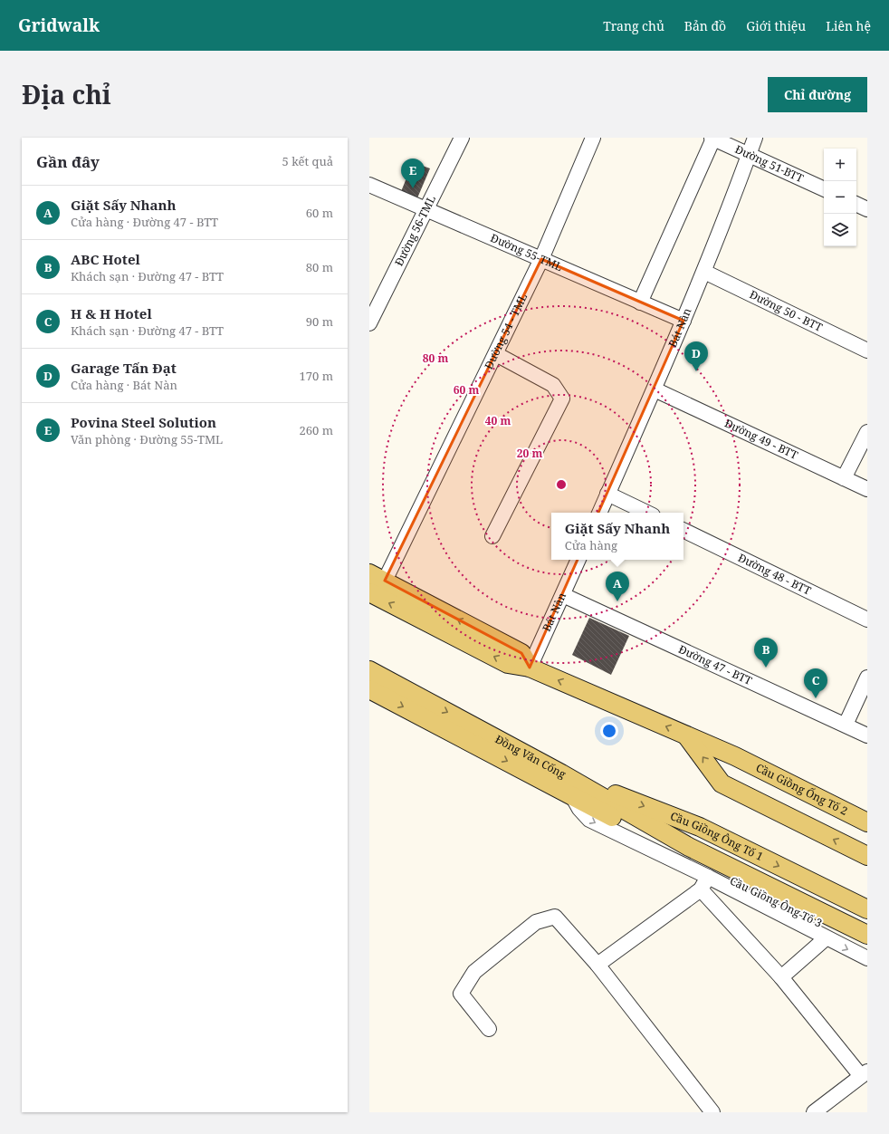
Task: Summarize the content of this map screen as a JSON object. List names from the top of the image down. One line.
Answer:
{"streets":{"main road":["Đồng Văn Cống","Cầu Giồng Ống Tố 2","Cầu Giồng Ông Tố 1","Cầu Giồng Ông Tố 3"],"street":["Đường 51-BTT","Đường 56-TML","Đường 55-TML","Đường 50 - BTT","Bát Nàn","Đường 54 - TML","Đường 49 - BTT","Đường 48 - BTT","Đường 47 - BTT"]},"crossings":[["Đường 51-BTT","Bát Nàn"],["Đường 56-TML","Đường 55-TML"],["Đường 55-TML","Bát Nàn"],["Đường 55-TML","Đường 54 - TML"],["Đường 50 - BTT","Bát Nàn"],["Bát Nàn","Đường 49 - BTT"],["Bát Nàn","Đường 47 - BTT"],["Đồng Văn Cống","Cầu Giồng Ông Tố 1"],["Đồng Văn Cống","Cầu Giồng Ông Tố 3"]],"page":{"header":"Gridwalk","nav":["Trang chủ","Bản đồ","Giới thiệu","Liên hệ"],"title":"Địa chỉ","buttons":"Chỉ đường","heading":["Gần đây","5 kết quả"],"map_buttons":["+","−"],"pins":["E","D","A","B","C"],"list":[{"mark":"A","name":"Giặt Sấy Nhanh","note":"Cửa hàng · Đường 47 - BTT","value":"60 m"},{"mark":"B","name":"ABC Hotel","note":"Khách sạn · Đường 47 - BTT","value":"80 m"},{"mark":"C","name":"H & H Hotel","note":"Khách sạn · Đường 47 - BTT","value":"90 m"},{"mark":"D","name":"Garage Tấn Đạt","note":"Cửa hàng · Bát Nàn","value":"170 m"},{"mark":"E","name":"Povina Steel Solution","note":"Văn phòng · Đường 55-TML","value":"260 m"}],"popup":["Giặt Sấy Nhanh","Cửa hàng"]},"rings":["80 m","60 m","40 m","20 m"]}
